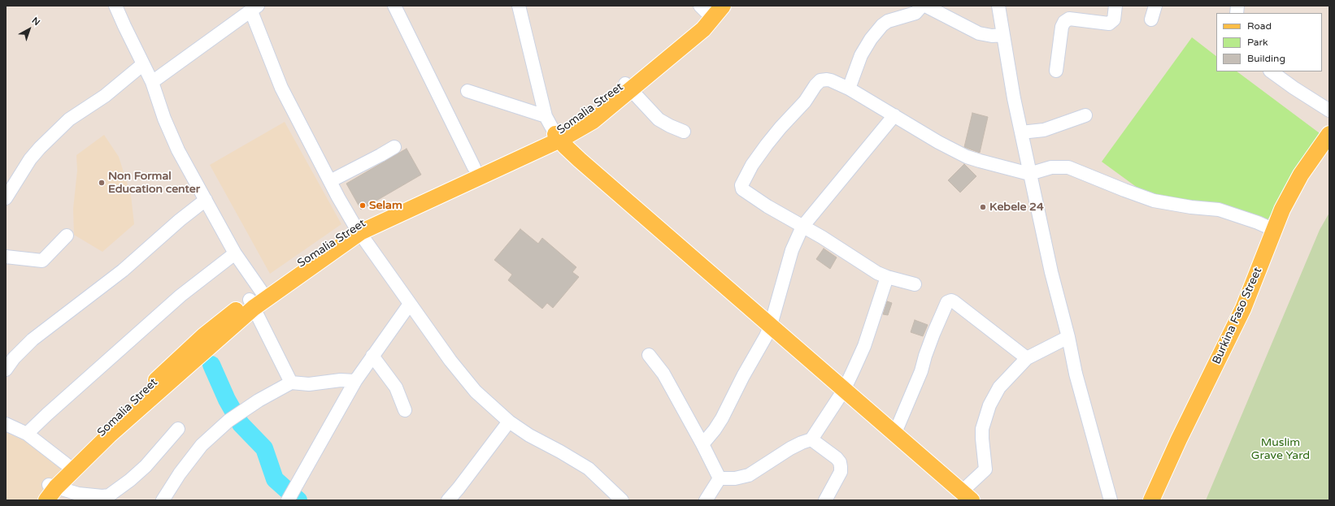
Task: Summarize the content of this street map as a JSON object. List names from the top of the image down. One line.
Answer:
{"streets":{"main road":["Somalia Street","Burkina Faso Street"]},"parks":["Muslim Grave Yard"],"places":["Non Formal Education center","Selam","Kebele 24"],"legend":["Road","Park","Building"],"north":"top right"}
